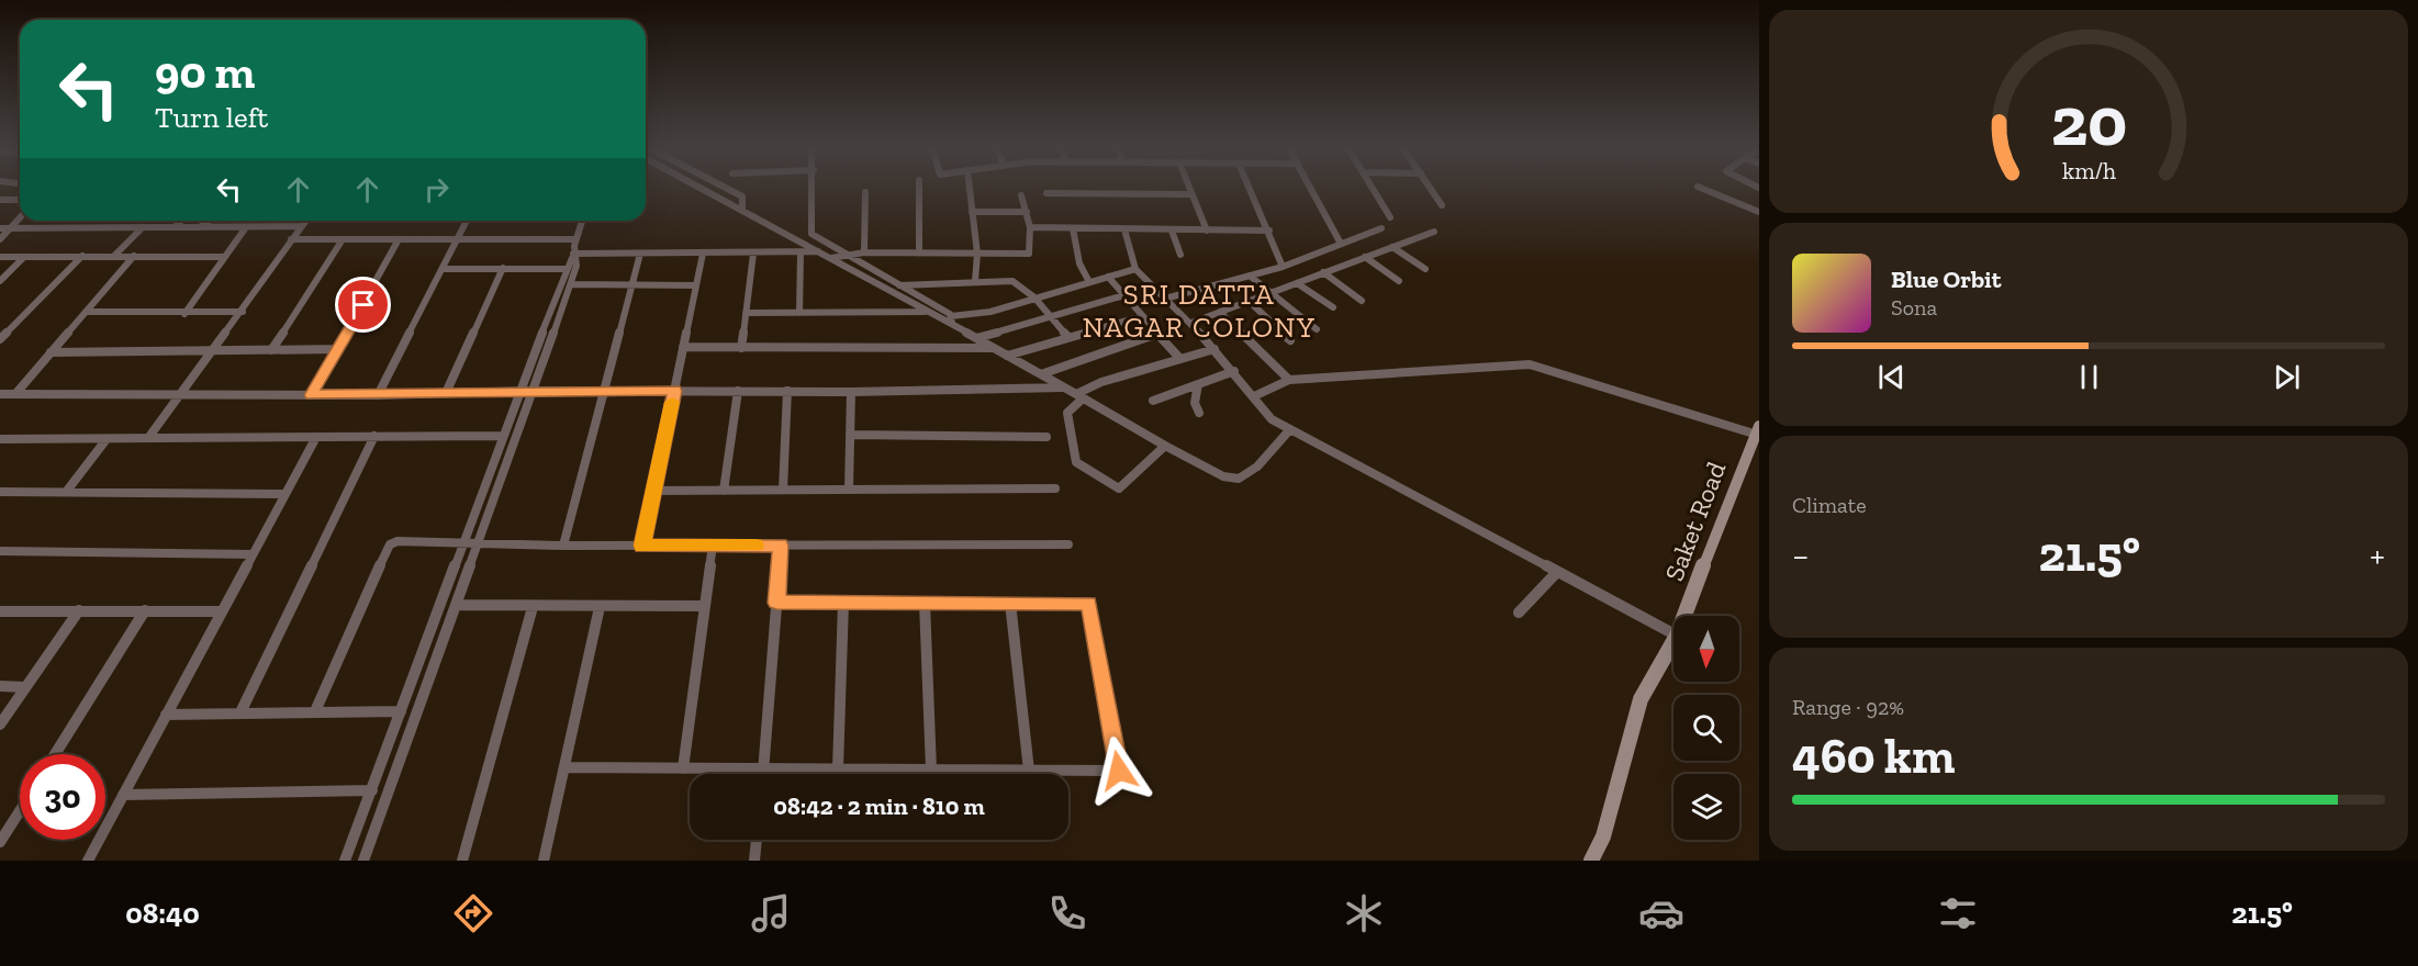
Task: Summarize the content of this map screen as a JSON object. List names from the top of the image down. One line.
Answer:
{"streets":{"street":["Saket Road"]},"districts":["SRI DATTA NAGAR COLONY"],"north":"bottom","page":{"turn":["90 m","Turn left"],"song":["Blue Orbit","Sona"],"tile":["Climate",["Range · 92%","460 km"]],"heat":["−","21.5°","+"],"limit":"30","trip":"08:42 · 2 min · 810 m","tabs":["08:40","21.5°"],"gauge":["20","km/h"]}}
